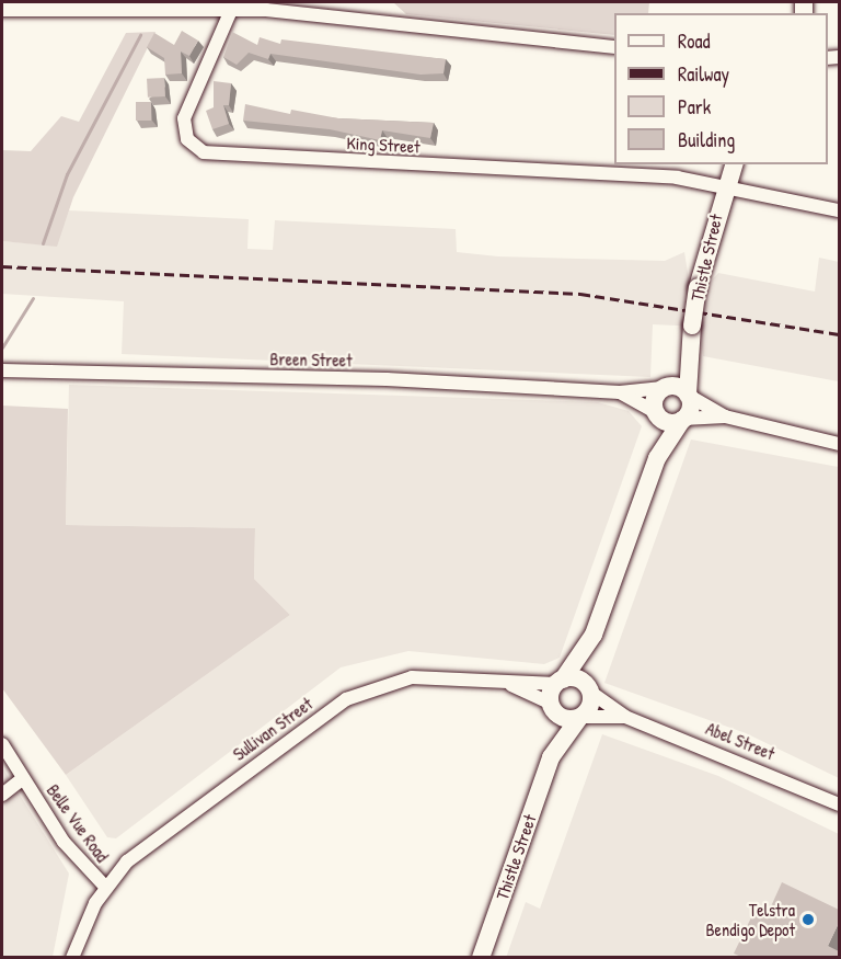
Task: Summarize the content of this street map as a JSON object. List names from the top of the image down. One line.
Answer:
{"streets":{"street":["King Street","Thistle Street","Breen Street","Sullivan Street","Abel Street","Belle Vue Road"]},"crossings":[["King Street","Thistle Street"],["Thistle Street","Breen Street"],["Thistle Street","Sullivan Street"],["Thistle Street","Abel Street"],["Sullivan Street","Belle Vue Road"]],"places":["Telstra Bendigo Depot"],"legend":["Road","Railway","Park","Building"]}
